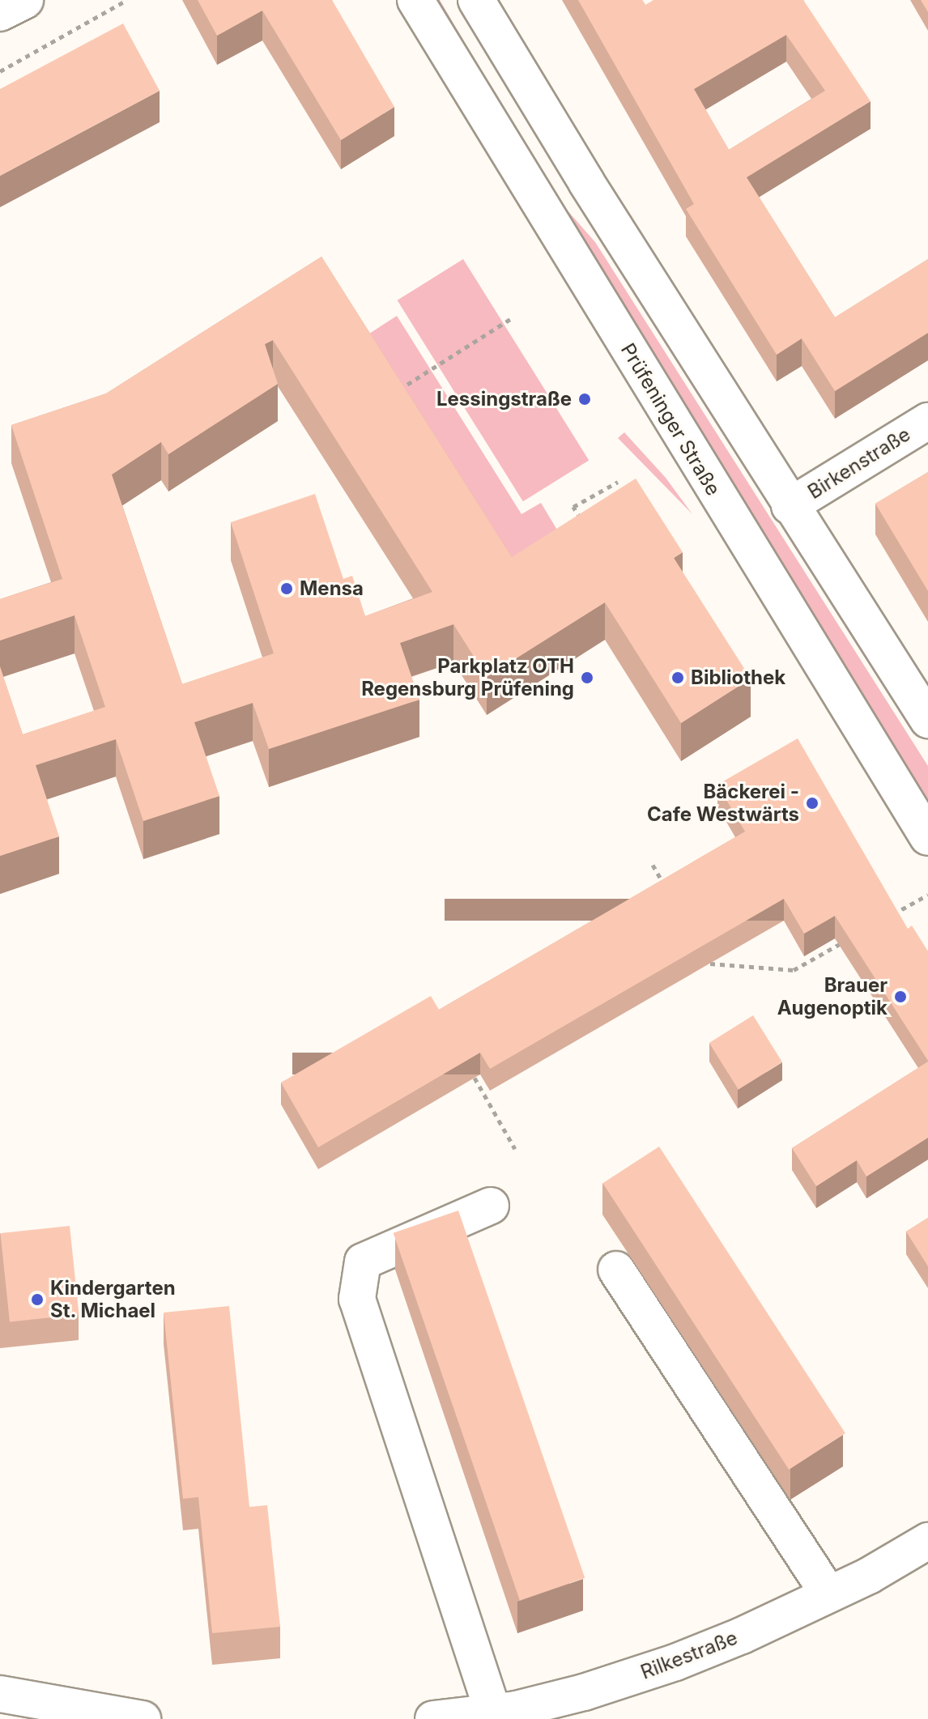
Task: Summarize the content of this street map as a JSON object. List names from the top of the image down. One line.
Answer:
{"streets":{"street":["Prüfeninger Straße","Birkenstraße","Rilkestraße"]},"places":["Lessingstraße","Mensa","Parkplatz OTH Regensburg Prüfening","Bibliothek","Bäckerei - Cafe Westwärts","Brauer Augenoptik","Kindergarten St. Michael"]}
